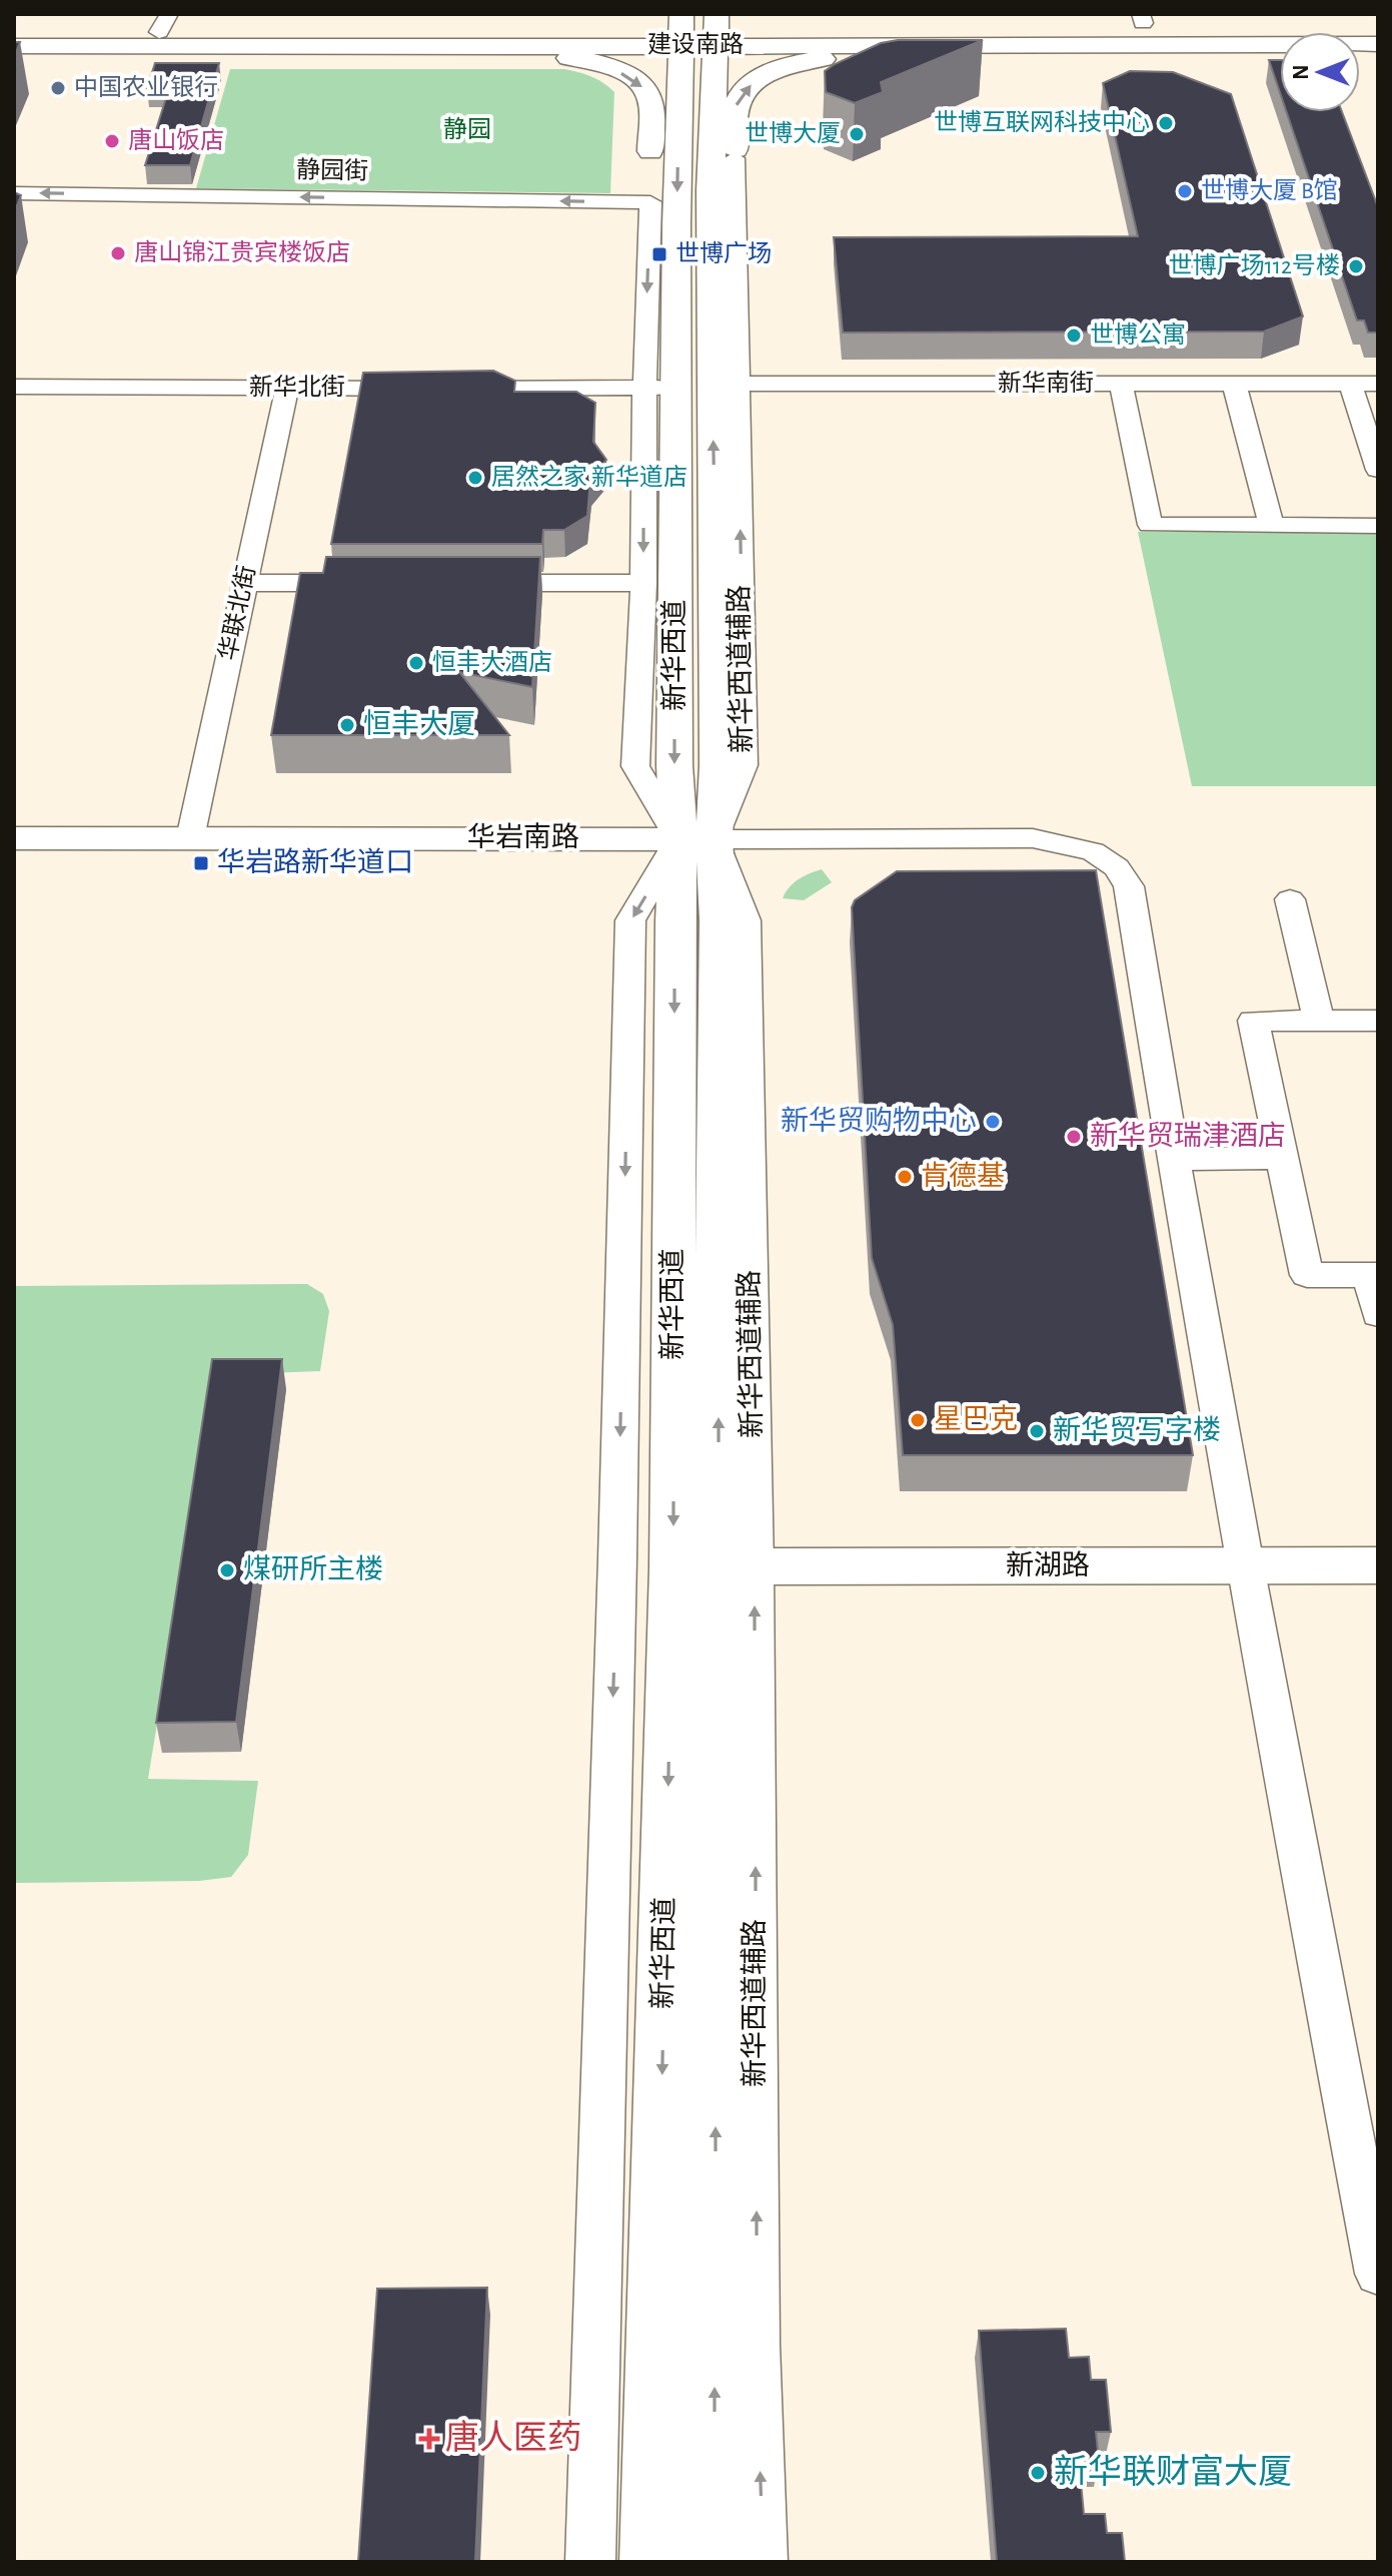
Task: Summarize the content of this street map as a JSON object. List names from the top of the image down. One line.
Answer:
{"streets":{"main road":["建设南路","新华西道"],"street":["静园街","新华南街","新华北街","华联北街","新华西道辅路","华岩南路","新湖路"]},"crossings":[["建设南路","新华西道"],["新华南街","新华西道"],["新华北街","华联北街"],["新华北街","新华西道"],["华联北街","华岩南路"],["新华西道","新华西道辅路"],["新华西道","华岩南路"],["新华西道","新湖路"],["新华西道辅路","新湖路"],["华岩南路","新湖路"]],"one_way":["静园街"],"parks":["静园"],"places":{"other":["中国农业银行","世博互联网科技中心","世博大厦","唐山饭店","世博大厦 B馆","唐山锦江贵宾楼饭店","世博广场112号楼","世博公寓","居然之家 新华道店","恒丰大酒店","恒丰大厦","新华贸购物中心","新华贸瑞津酒店","肯德基","星巴克","新华贸写字楼","煤研所主楼","新华联财富大厦"],"transit":["世博广场","华岩路新华道口"],"health":["唐人医药"]},"north":"left"}
